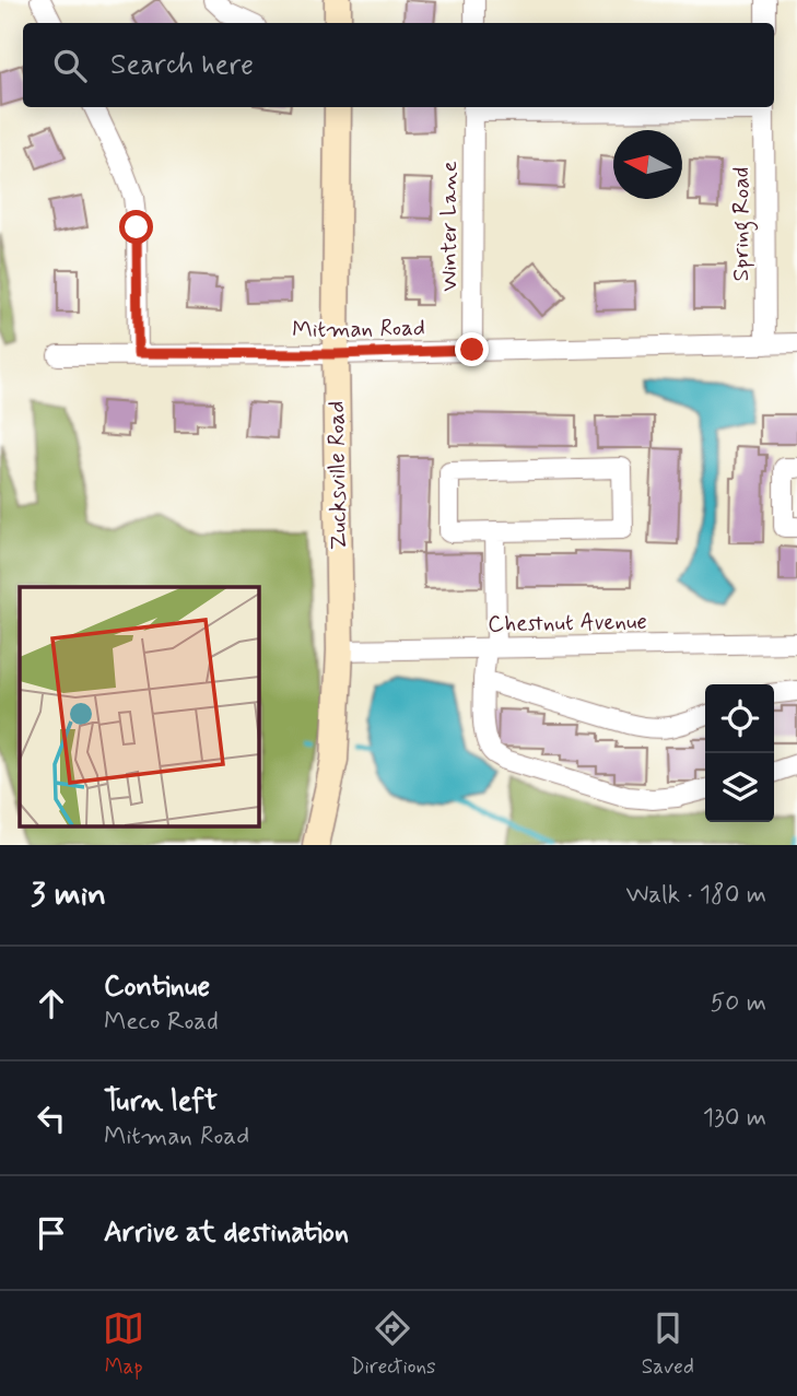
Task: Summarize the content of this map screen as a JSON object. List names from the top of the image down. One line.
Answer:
{"streets":{"street":["Spring Road","Winter Lane","Mitman Road","Zucksville Road","Chestnut Avenue"]},"crossings":[["Spring Road","Mitman Road"],["Winter Lane","Mitman Road"],["Mitman Road","Zucksville Road"],["Zucksville Road","Chestnut Avenue"]],"north":"left","page":{"search":"Search here","heading":["3 min","Walk · 180 m"],"list":[["Continue","Meco Road","50 m"],["Turn left","Mitman Road","130 m"],"Arrive at destination"],"nav":["Map","Directions","Saved"]}}
